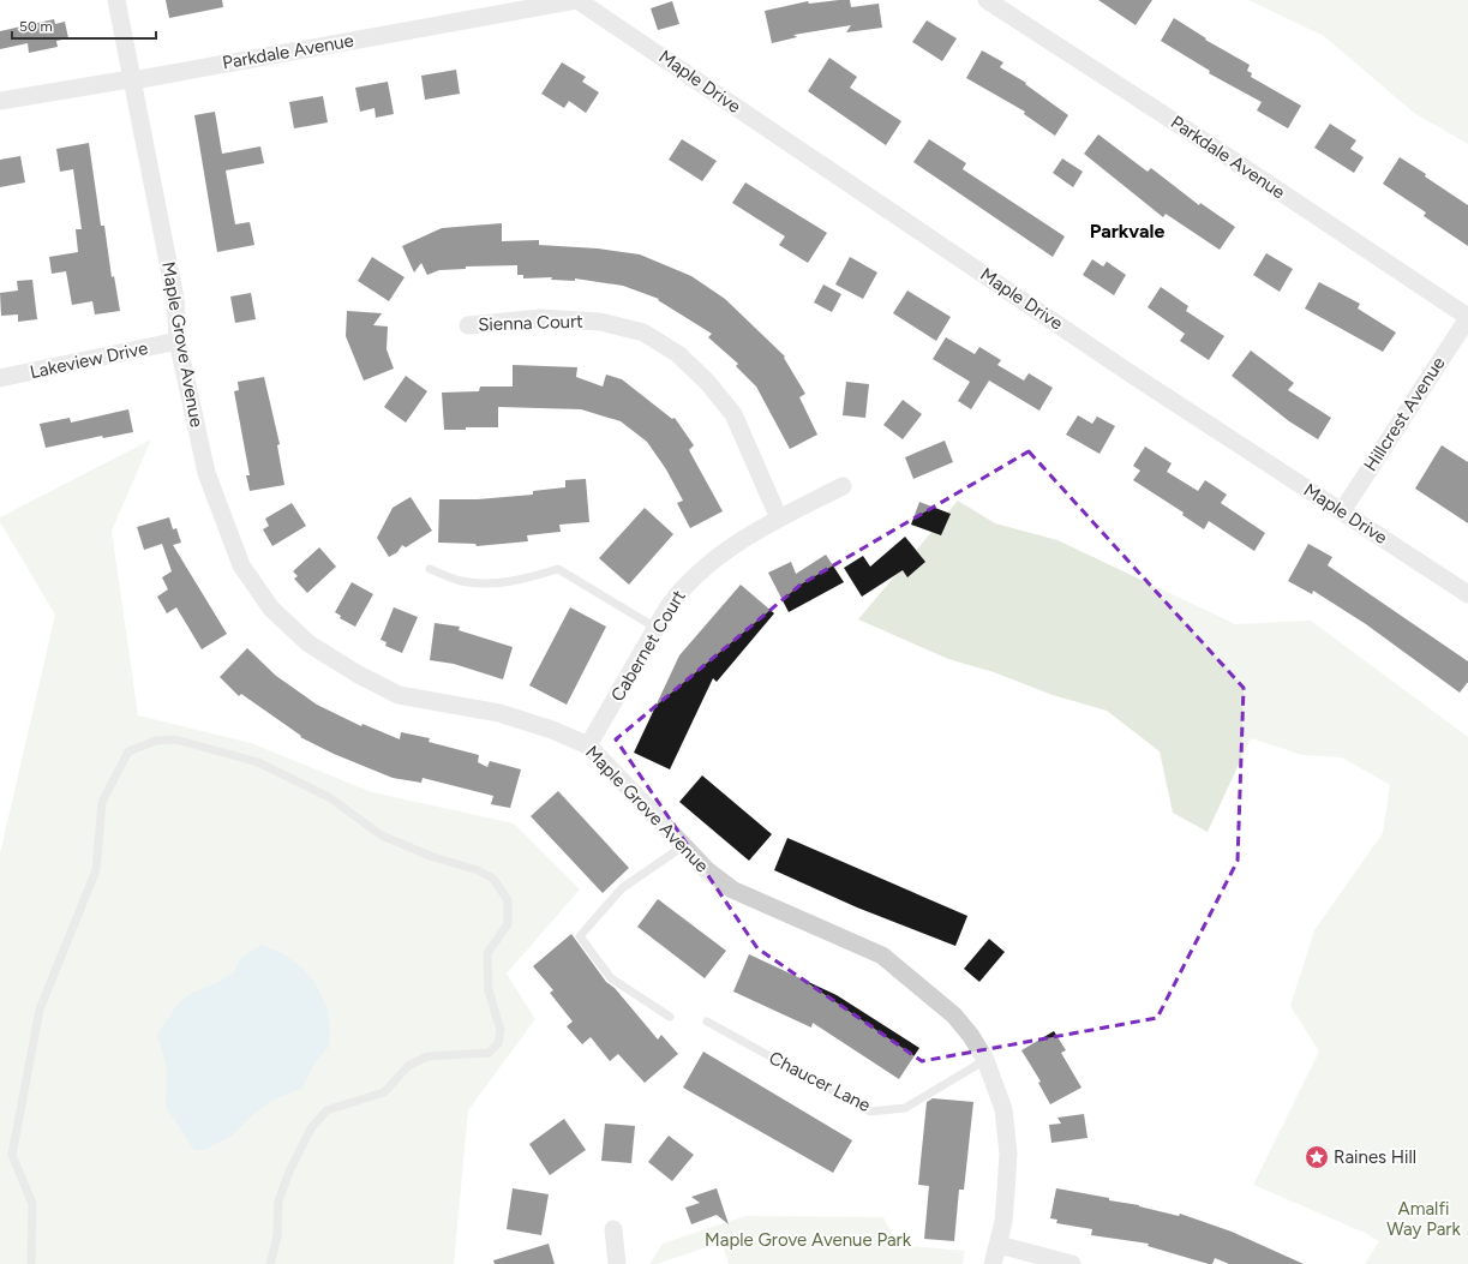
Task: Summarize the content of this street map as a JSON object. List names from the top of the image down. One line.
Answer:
{"streets":{"street":["Parkdale Avenue","Maple Drive","Sienna Court","Maple Grove Avenue","Lakeview Drive","Hillcrest Avenue","Cabernet Court"],"lane":["Chaucer Lane"]},"crossings":[["Parkdale Avenue","Maple Drive"],["Parkdale Avenue","Maple Grove Avenue"],["Parkdale Avenue","Hillcrest Avenue"],["Maple Drive","Hillcrest Avenue"],["Sienna Court","Cabernet Court"],["Maple Grove Avenue","Lakeview Drive"],["Maple Grove Avenue","Cabernet Court"],["Maple Grove Avenue","Chaucer Lane"]],"districts":["Parkvale"],"parks":["Amalfi Way Park","Maple Grove Avenue Park"],"places":{"place":["Raines Hill"]},"scale_bar":"50 m"}
